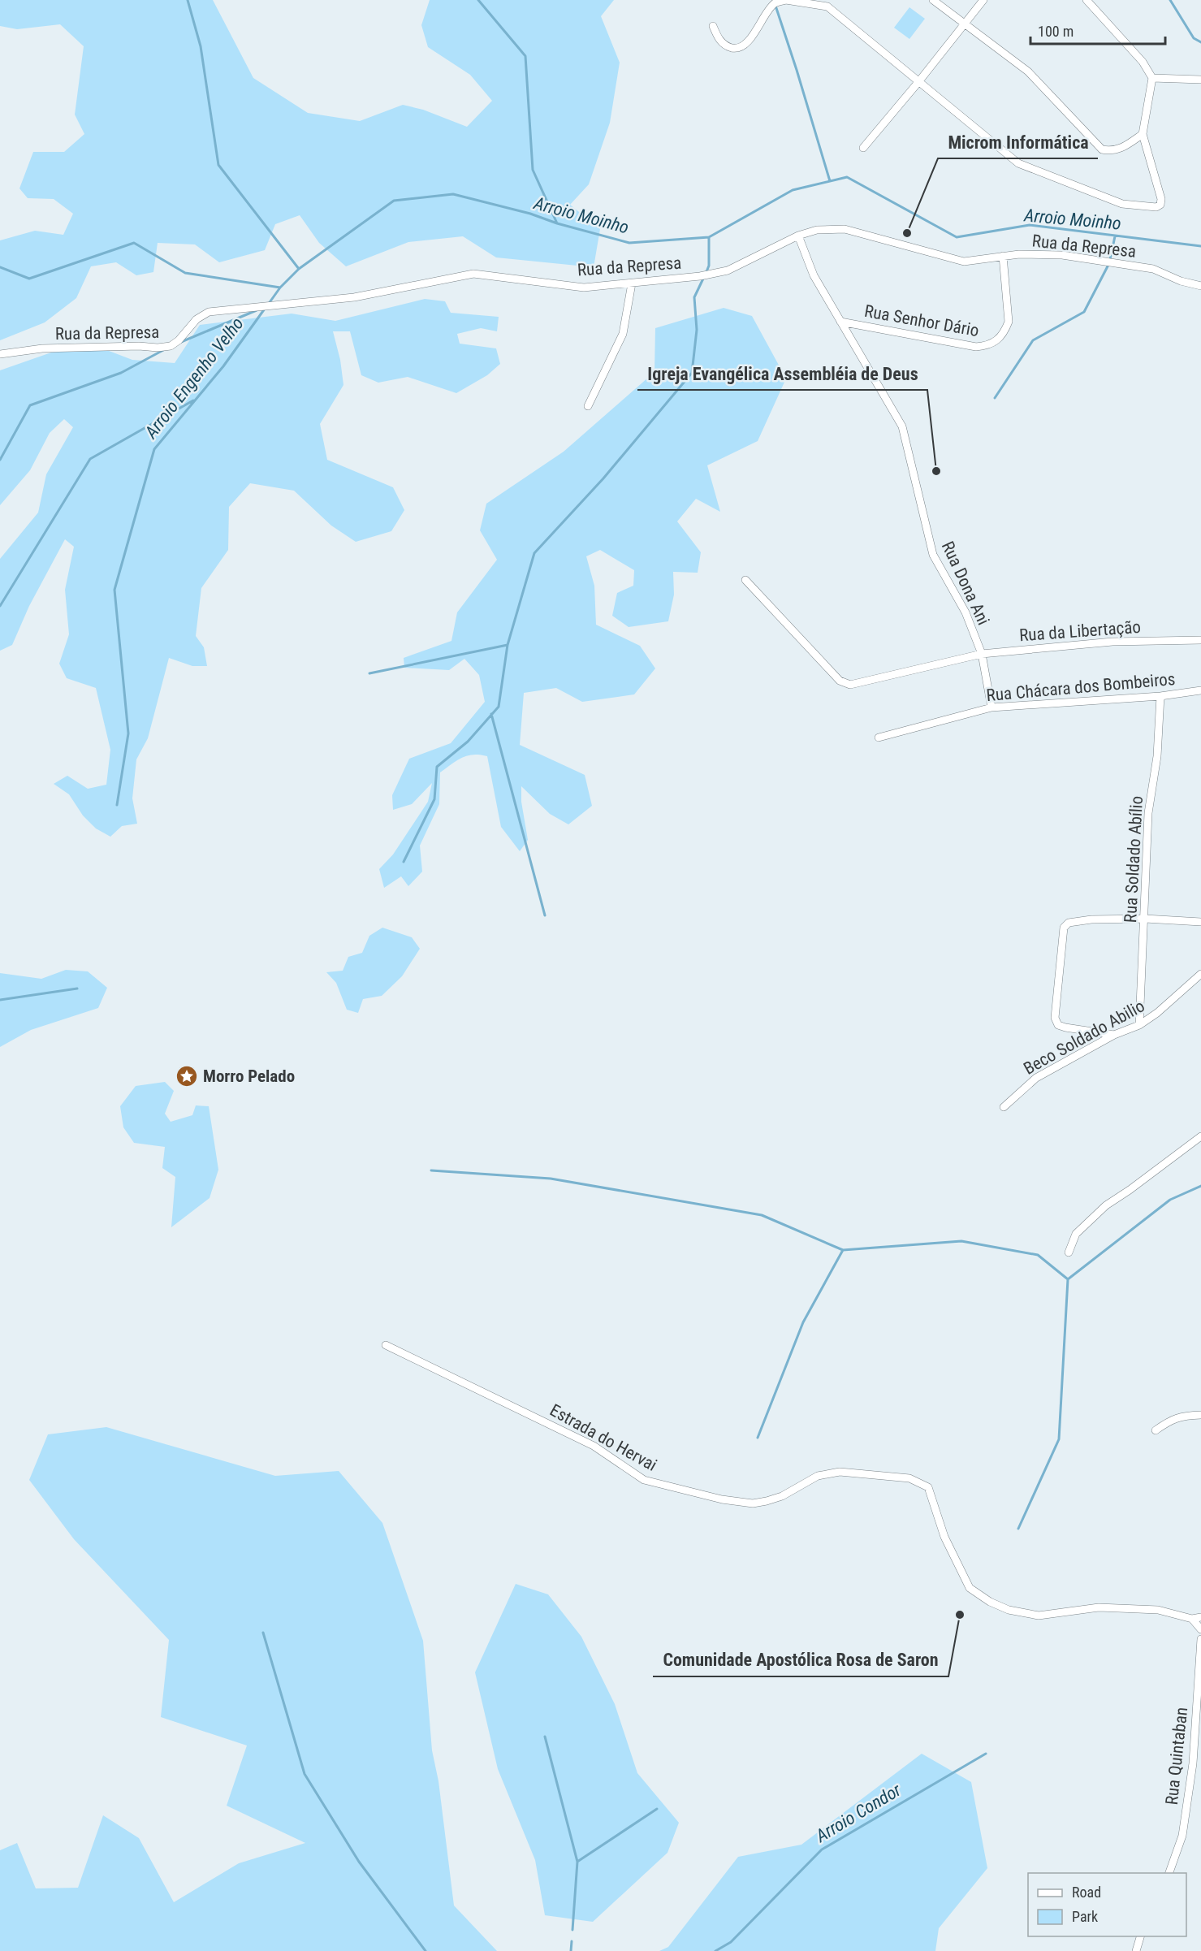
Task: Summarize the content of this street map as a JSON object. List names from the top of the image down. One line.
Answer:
{"streets":{"street":["Rua da Represa","Rua Senhor Dário","Rua Dona Ani","Rua da Libertação","Rua Chácara dos Bombeiros","Rua Soldado Abílio","Beco Soldado Abilio","Estrada do Hervai","Rua Quintaban"]},"crossings":[["Rua da Represa","Rua Senhor Dário"],["Rua da Represa","Rua Dona Ani"],["Rua Senhor Dário","Rua Dona Ani"],["Rua Dona Ani","Rua da Libertação"],["Rua Dona Ani","Rua Chácara dos Bombeiros"],["Rua Chácara dos Bombeiros","Rua Soldado Abílio"],["Rua Soldado Abílio","Beco Soldado Abilio"]],"water":["Arroio Moinho","Arroio Engenho Velho","Arroio Condor"],"places":{"other":["Microm Informática","Igreja Evangélica Assembléia de Deus","Comunidade Apostólica Rosa de Saron"],"place":["Morro Pelado"]},"legend":["Road","Park"],"scale_bar":"100 m"}
